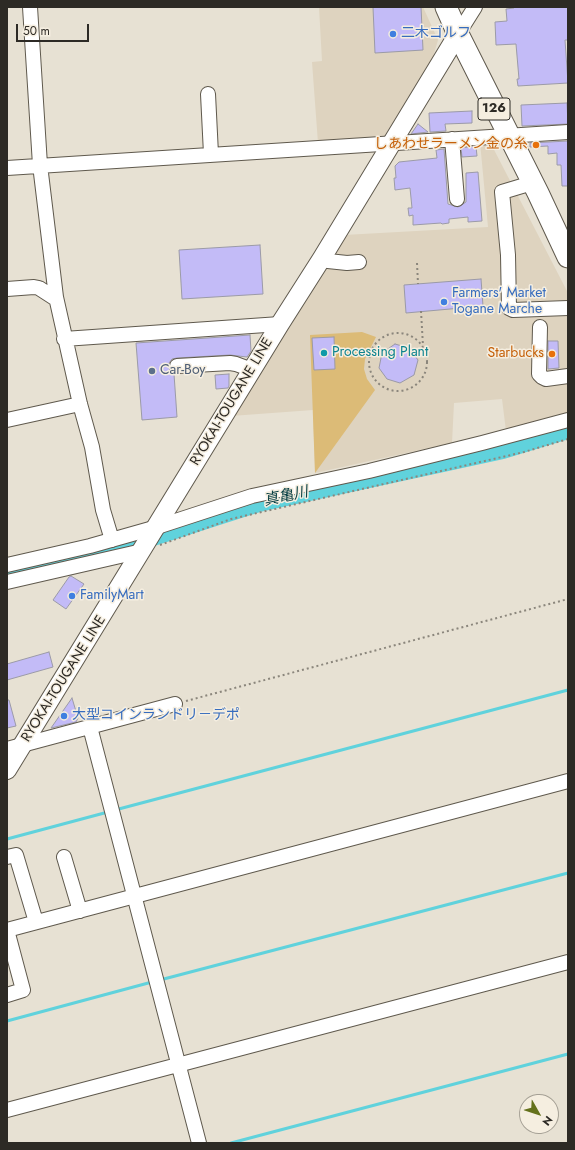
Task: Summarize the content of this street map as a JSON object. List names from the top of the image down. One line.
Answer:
{"streets":{"highway":["126"],"main road":["RYOKAI-TOUGANE LINE"]},"crossings":[["126","RYOKAI-TOUGANE LINE"]],"water":["真亀川"],"places":["二木ゴルフ","しあわせラーメン金の糸","Farmers' Market Togane Marche","Processing Plant","Starbucks","Car-Boy","FamilyMart","大型コインランドリ－デポ"],"scale_bar":"50 m","north":"bottom right"}
